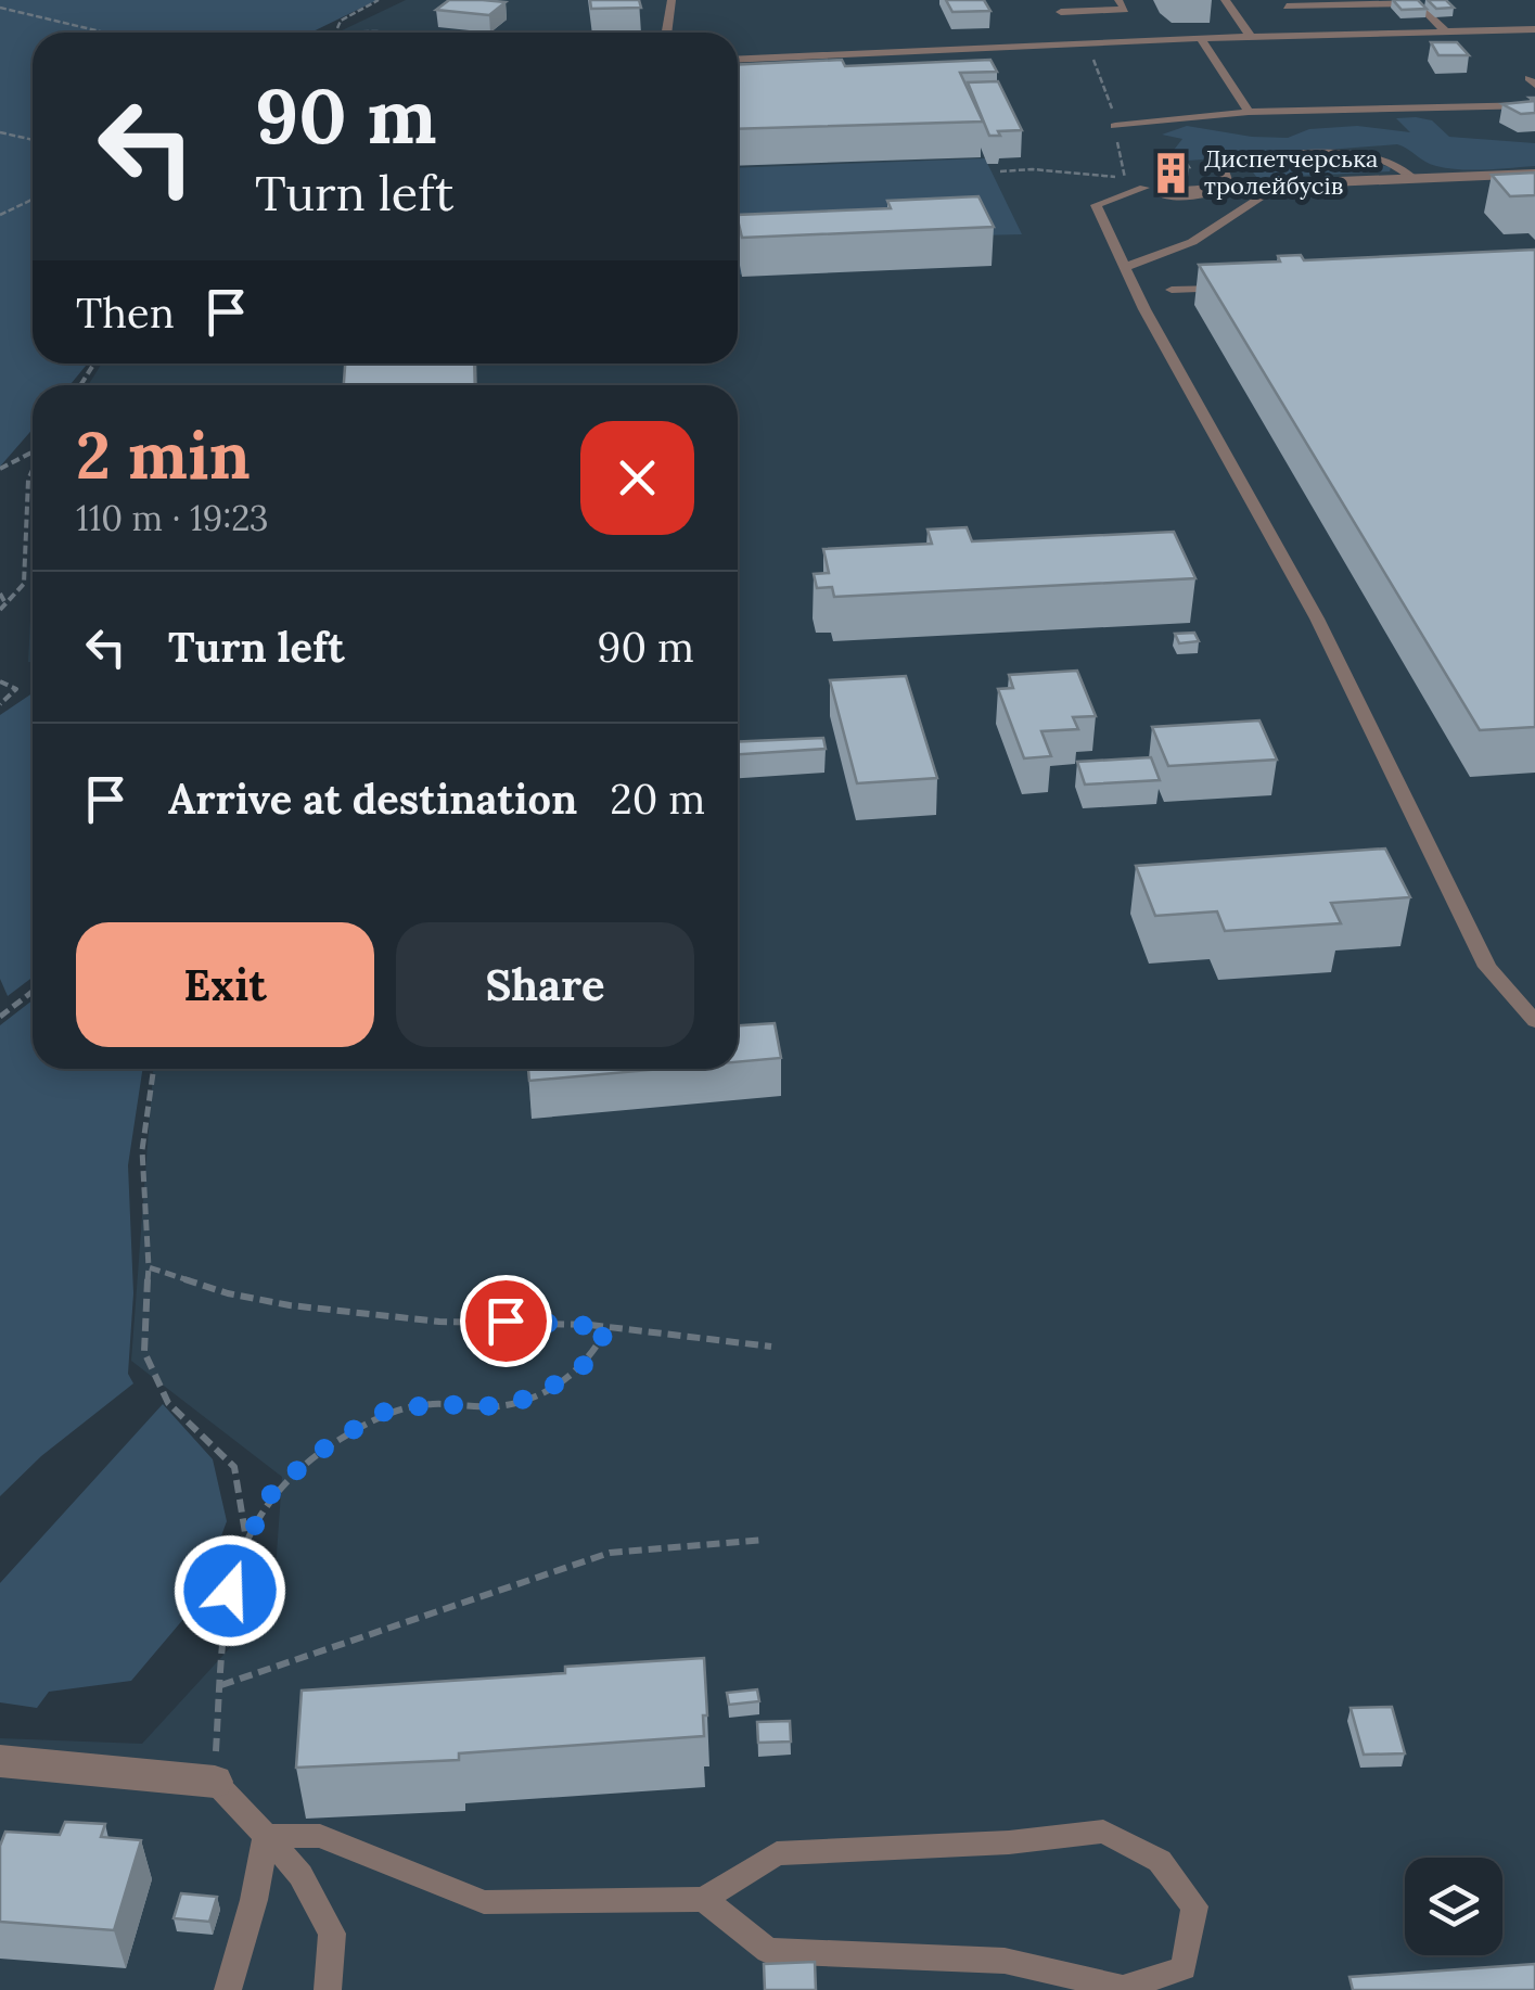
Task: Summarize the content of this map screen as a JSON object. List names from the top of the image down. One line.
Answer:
{"places":{"building":["Диспетчерська тролейбусів"]},"page":{"turn":["90 m","Turn left"],"then":"Then","heading":["2 min","110 m · 19:23"],"list":[{"name":"Turn left","value":"90 m"},{"name":"Arrive at destination","value":"20 m"}],"buttons":["Exit","Share"]}}
